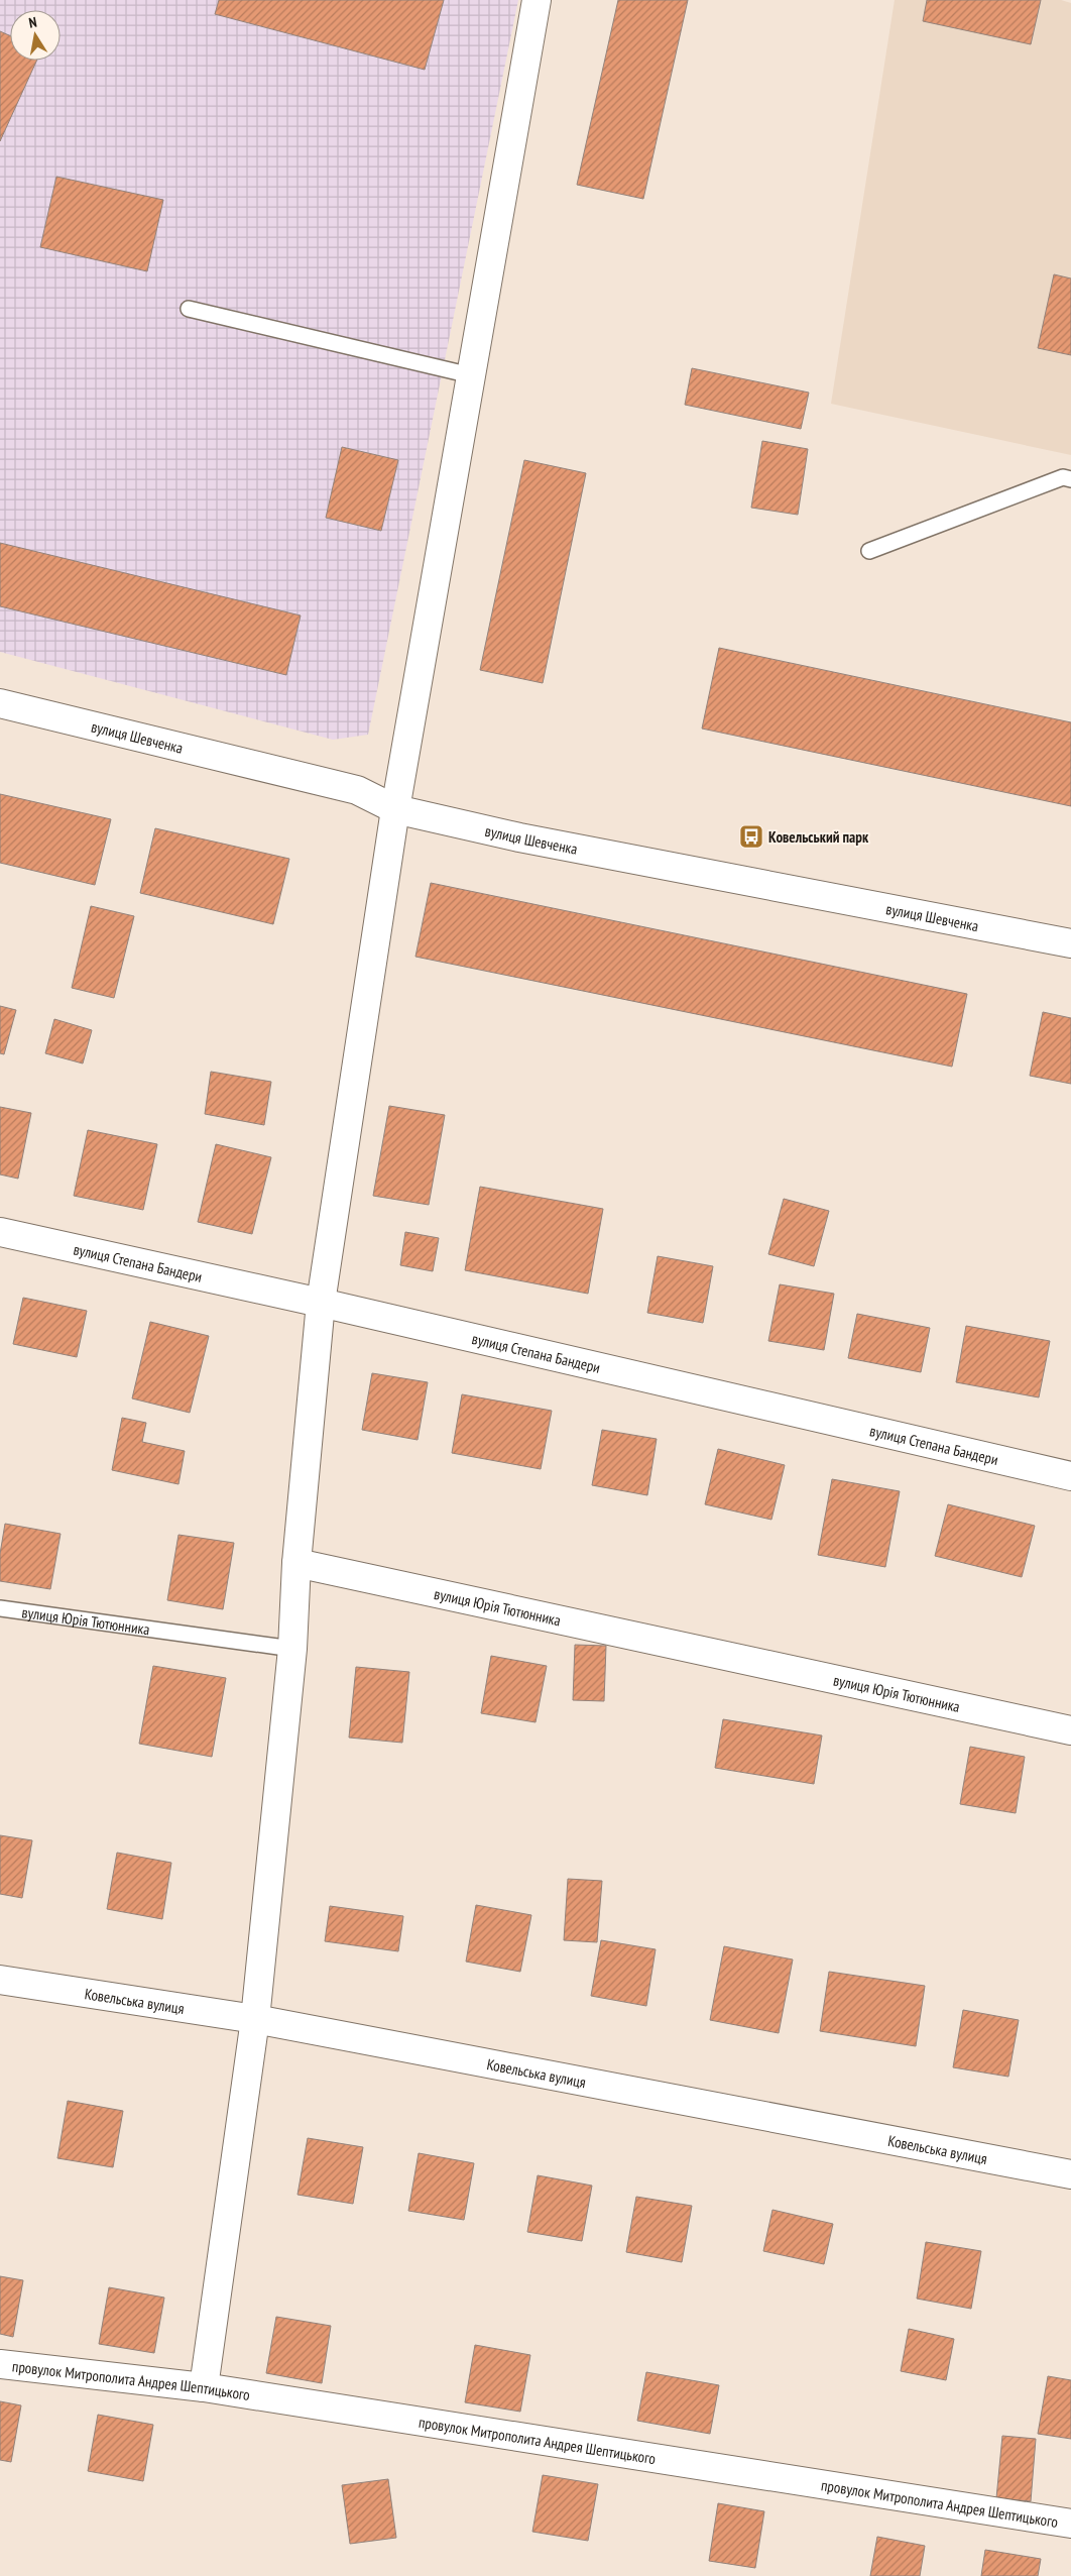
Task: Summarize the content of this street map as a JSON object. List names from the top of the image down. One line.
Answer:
{"streets":{"street":["вулиця Шевченка","вулиця Степана Бандери","вулиця Юрія Тютюнника","Ковельська вулиця","провулок Митрополита Андрея Шептицького"]},"places":{"bus stop":["Ковельський парк"]},"north":"top"}
